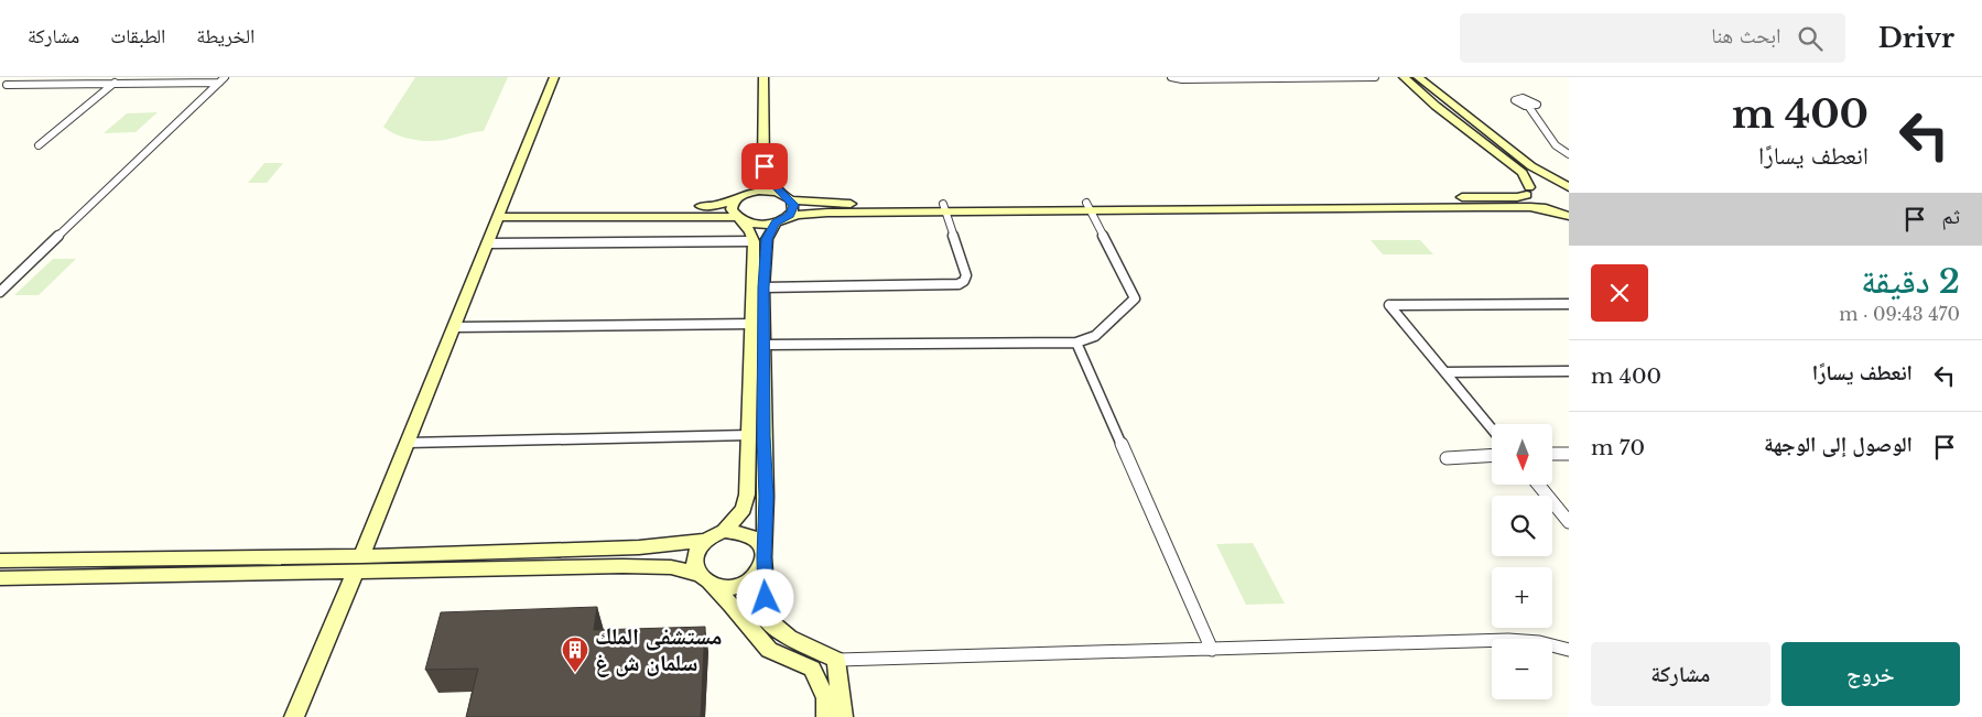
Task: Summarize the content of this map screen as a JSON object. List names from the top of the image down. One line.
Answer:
{"places":{"building":["مستشفى الملك سلمان ش غ"]},"north":"bottom","page":{"header":"Drivr","search":"ابحث هنا","nav":["الخريطة","الطبقات","مشاركة"],"turn":["400 m","انعطف يسارًا"],"then":"ثم","heading":["2 دقيقة","470 m · 09:43"],"list":[{"name":"انعطف يسارًا","value":"400 m"},{"name":"الوصول إلى الوجهة","value":"70 m"}],"map_buttons":["+","−"],"buttons":["خروج","مشاركة"]}}
